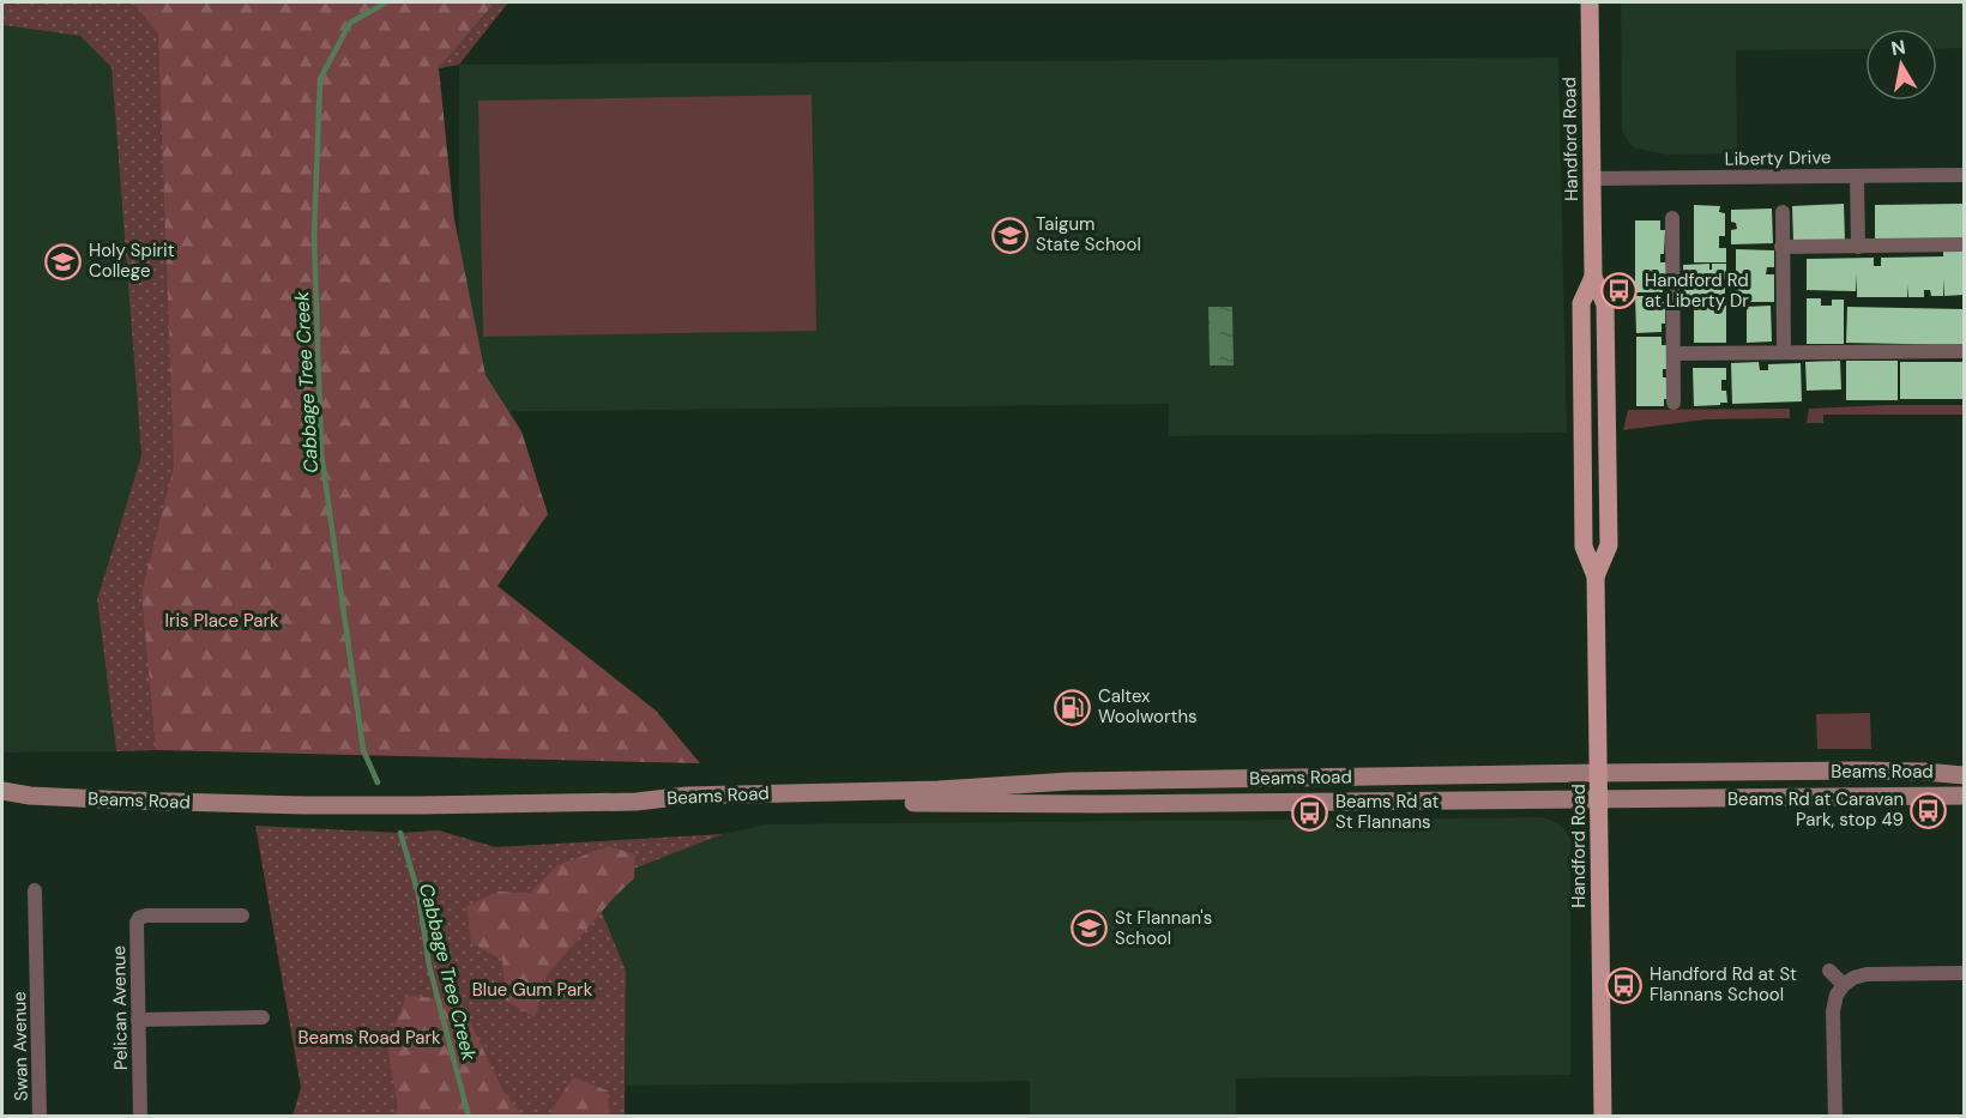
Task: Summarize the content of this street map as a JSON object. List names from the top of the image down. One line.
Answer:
{"streets":{"main road":["Handford Road","Beams Road"],"street":["Liberty Drive","Pelican Avenue","Swan Avenue"]},"crossings":[["Handford Road","Liberty Drive"],["Handford Road","Beams Road"]],"water":["Cabbage Tree Creek"],"parks":["Iris Place Park","Blue Gum Park","Beams Road Park"],"places":{"school or university":["Taigum State School","Holy Spirit College","St Flannan's School"],"bus stop":["Handford Rd at Liberty Dr","Beams Rd at Caravan Park, stop 49","Beams Rd at St Flannans","Handford Rd at St Flannans School"],"fuel station":["Caltex Woolworths"]},"north":"top"}
